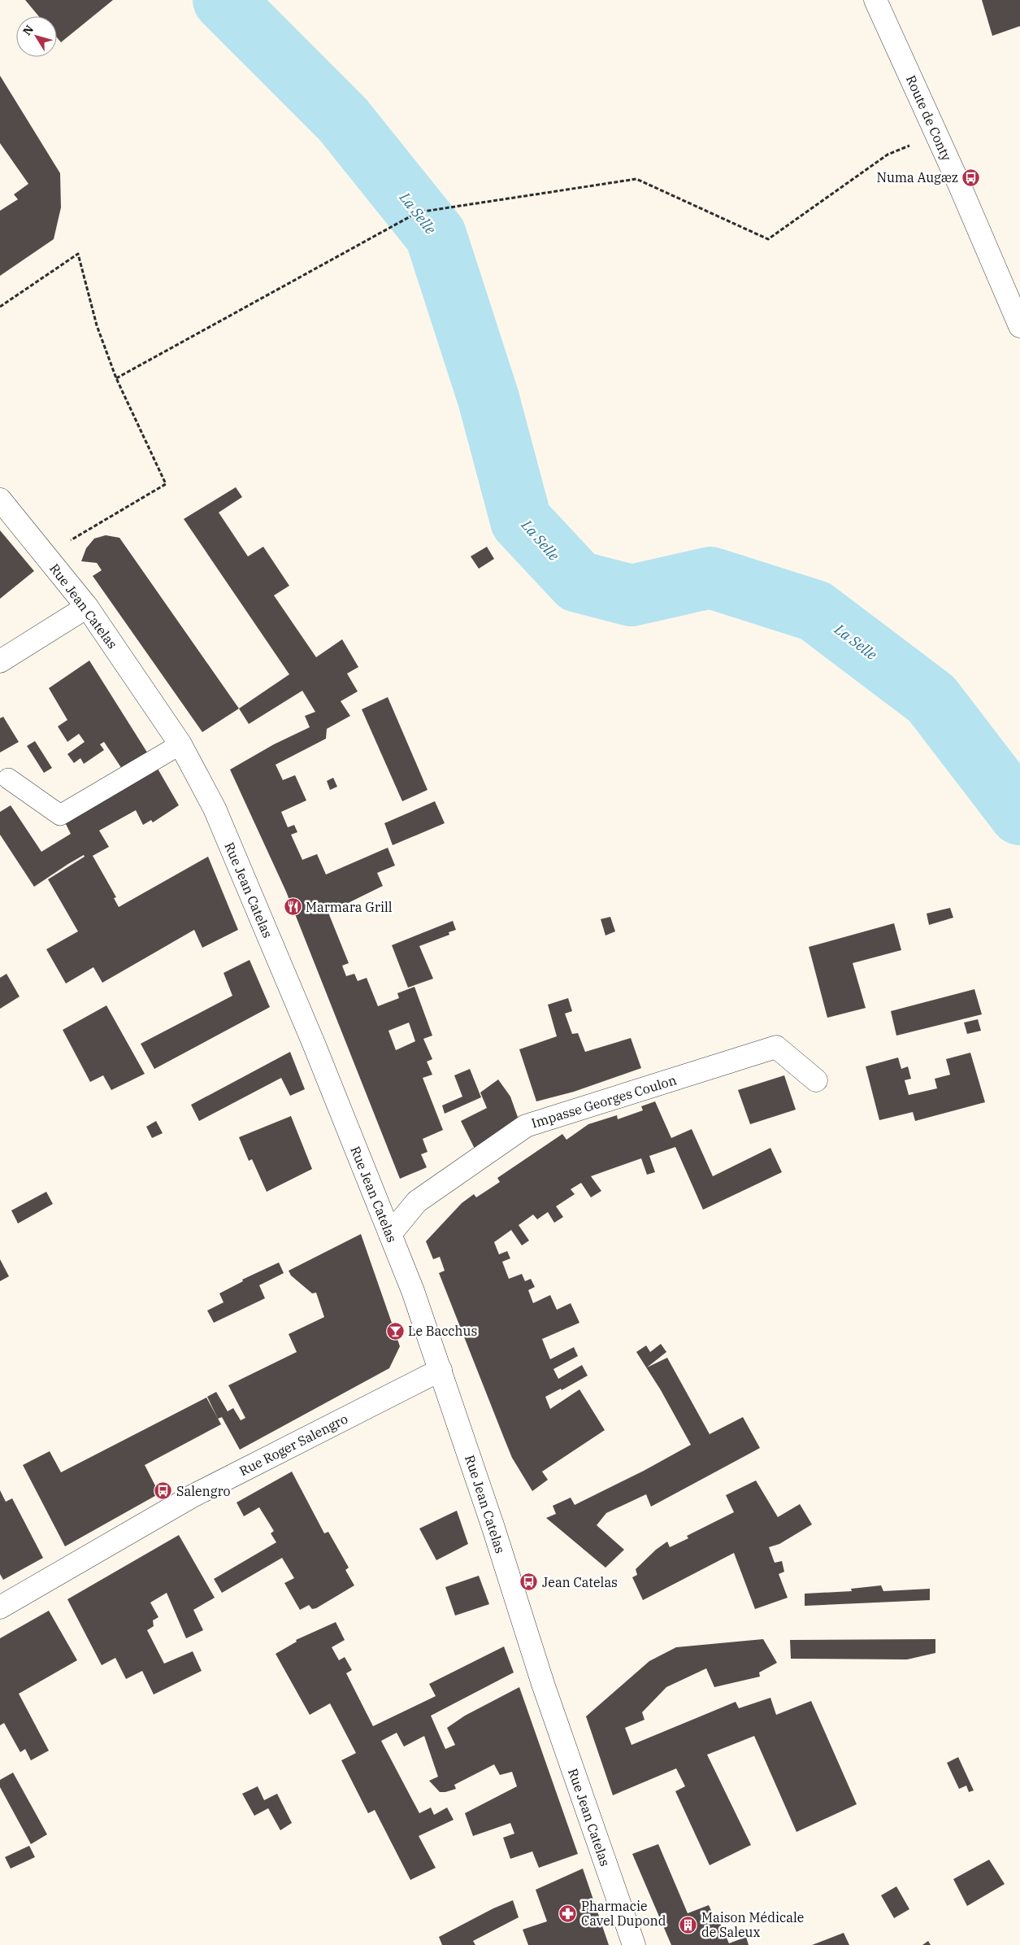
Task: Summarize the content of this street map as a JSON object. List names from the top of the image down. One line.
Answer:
{"streets":{"street":["Route de Conty","Rue Jean Catelas","Impasse Georges Coulon","Rue Roger Salengro"]},"crossings":[["Rue Jean Catelas","Impasse Georges Coulon"],["Rue Jean Catelas","Rue Roger Salengro"]],"water":["La Selle"],"places":{"bus stop":["Numa Augæz","Salengro","Jean Catelas"],"restaurant":["Marmara Grill"],"bar":["Le Bacchus"],"pharmacy":["Pharmacie Cavel Dupond"],"building":["Maison Médicale de Saleux"]},"north":"top left"}
